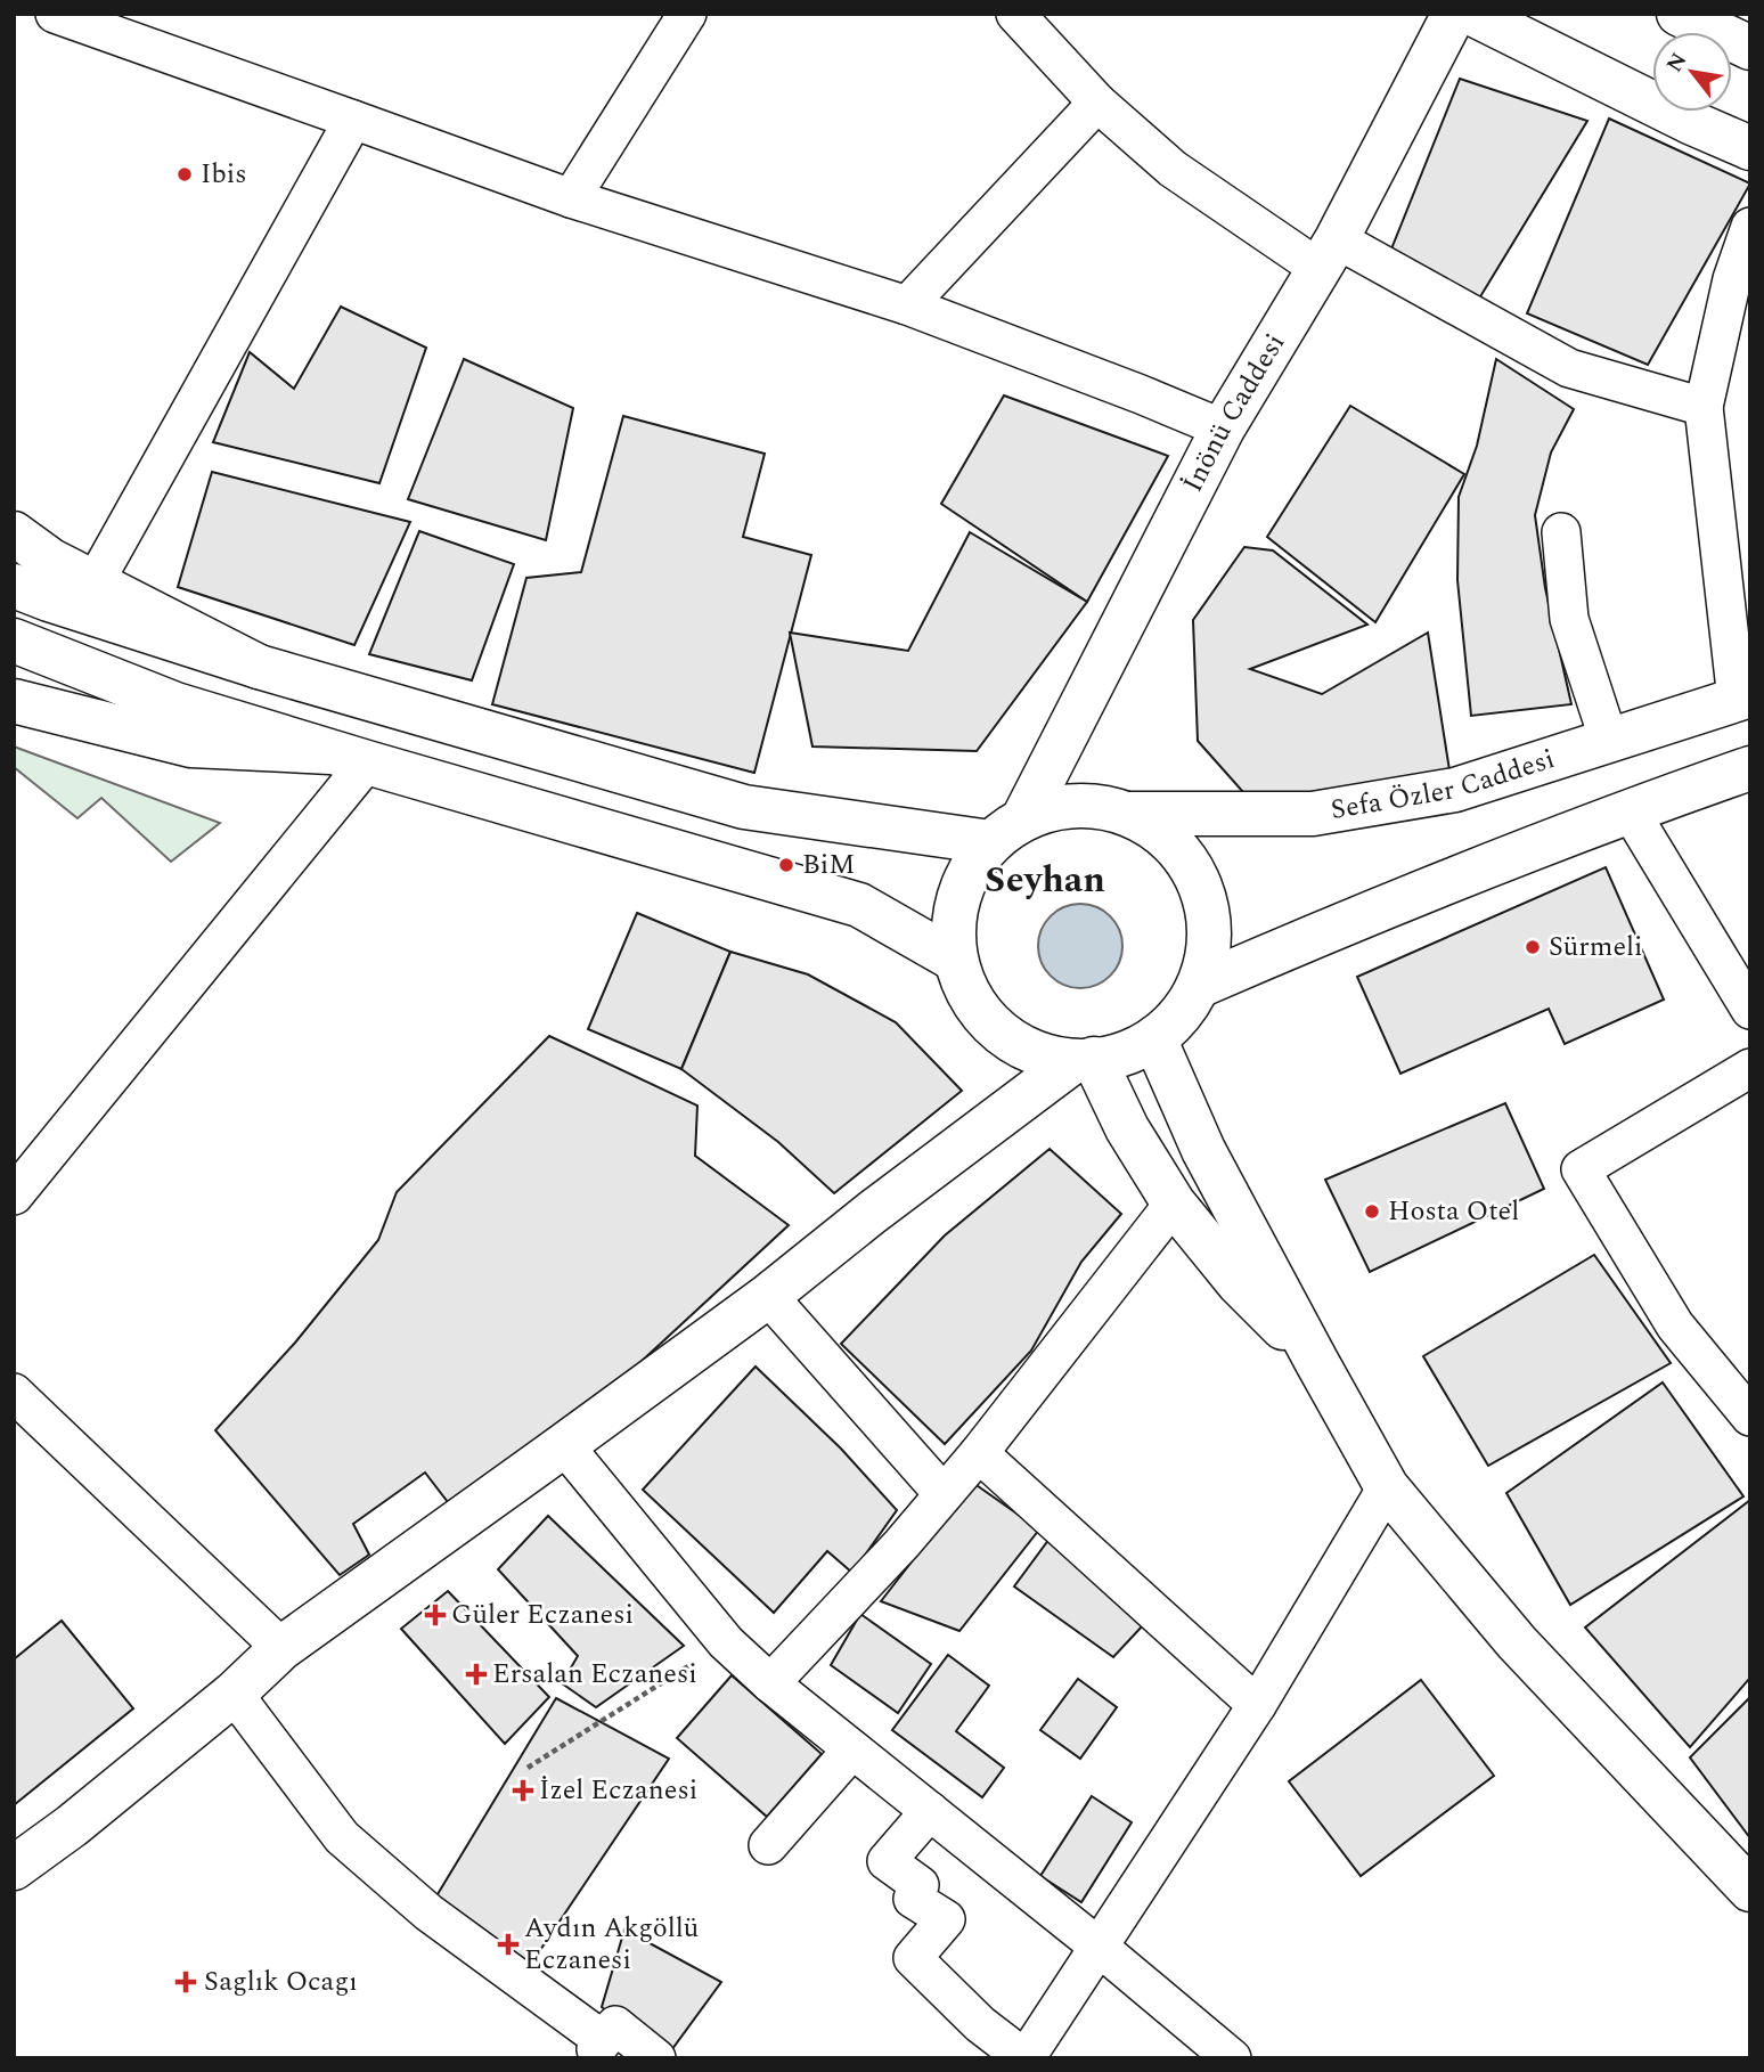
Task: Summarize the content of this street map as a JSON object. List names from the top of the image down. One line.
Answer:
{"streets":{"main road":["İnönü Caddesi","Sefa Özler Caddesi"]},"crossings":[["İnönü Caddesi","Sefa Özler Caddesi"]],"districts":["Seyhan"],"places":{"other":["Ibis","BiM","Sürmeli","Hosta Otel"],"health":["Güler Eczanesi","Ersalan Eczanesi","İzel Eczanesi","Aydın Akgöllü Eczanesi","Saglık Ocagı"]},"north":"top left"}
